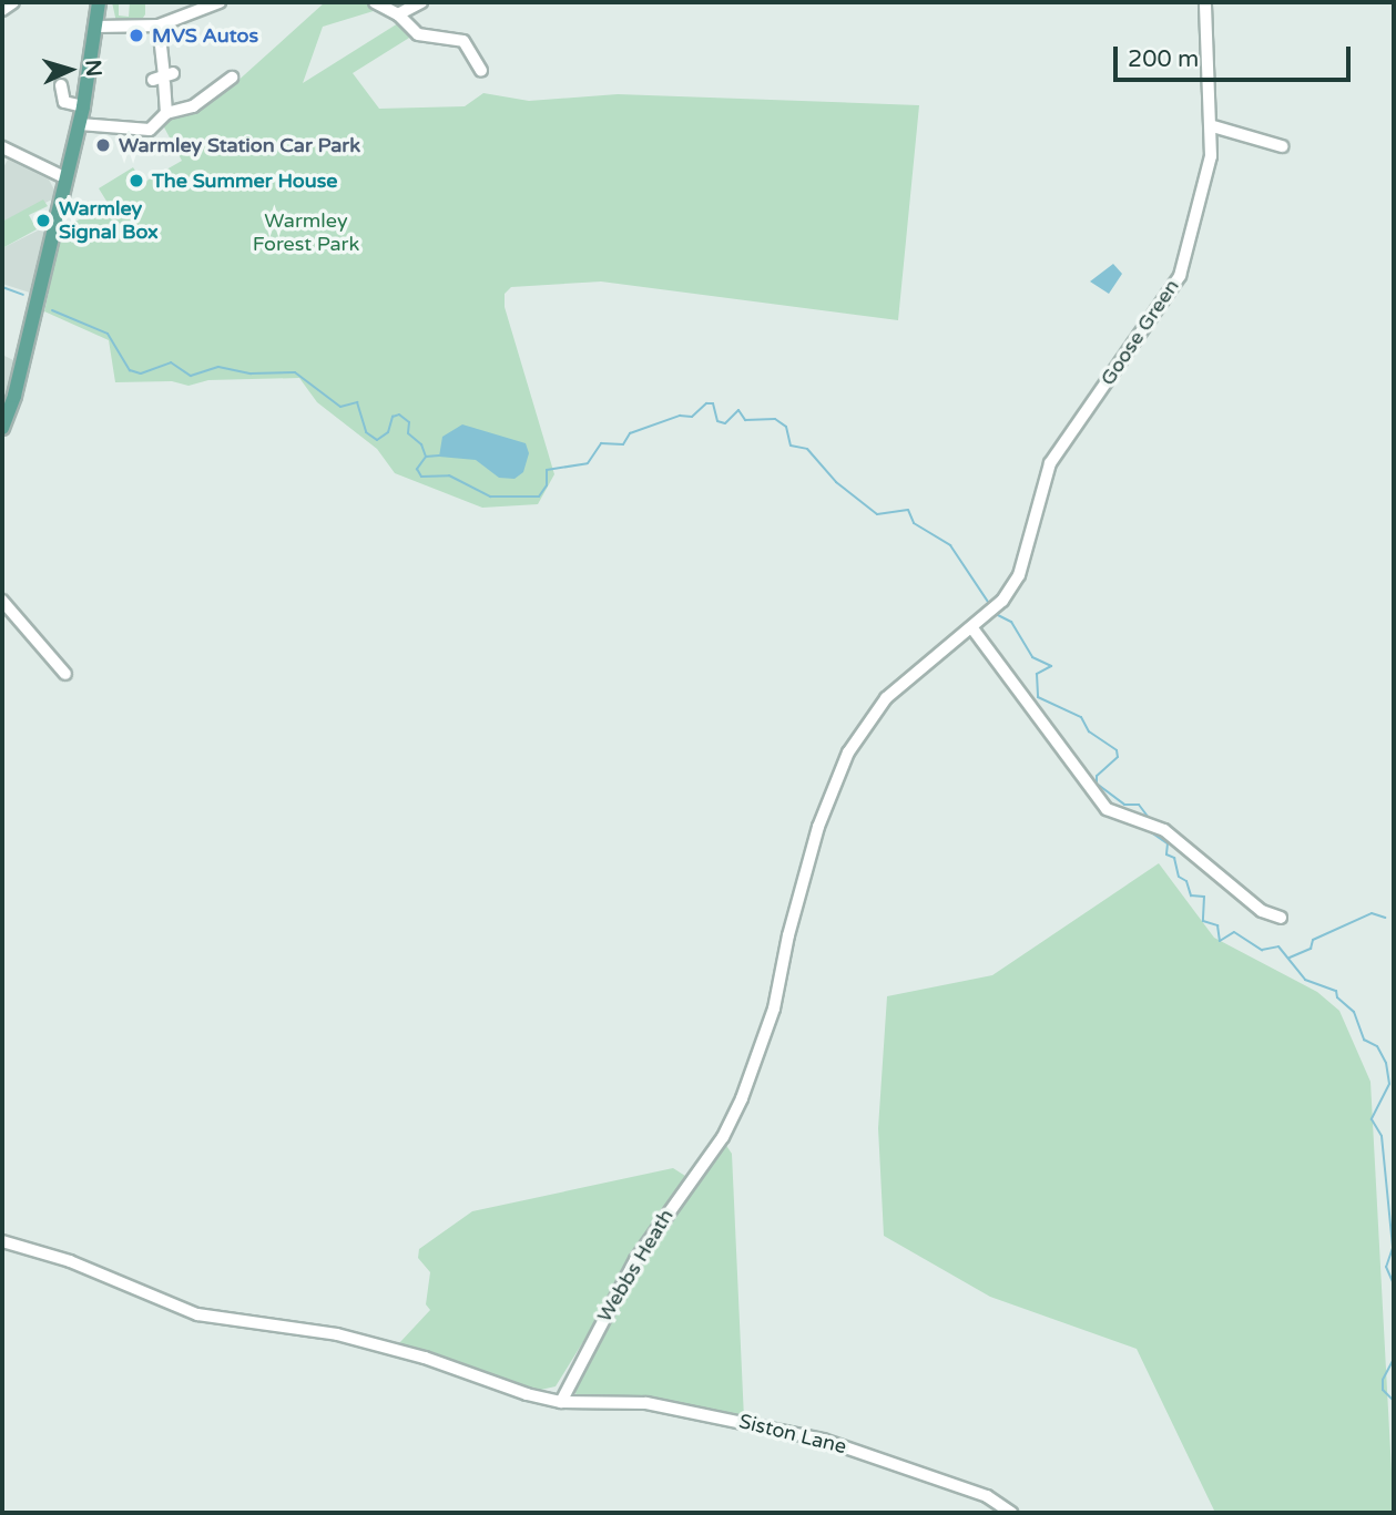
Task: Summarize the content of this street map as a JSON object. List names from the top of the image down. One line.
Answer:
{"streets":{"street":["Goose Green","Webbs Heath","Siston Lane"]},"crossings":[["Goose Green","Webbs Heath"],["Webbs Heath","Siston Lane"]],"parks":["Warmley Forest Park"],"places":["MVS Autos","Warmley Station Car Park","The Summer House","Warmley Signal Box"],"scale_bar":"200 m","north":"right"}
